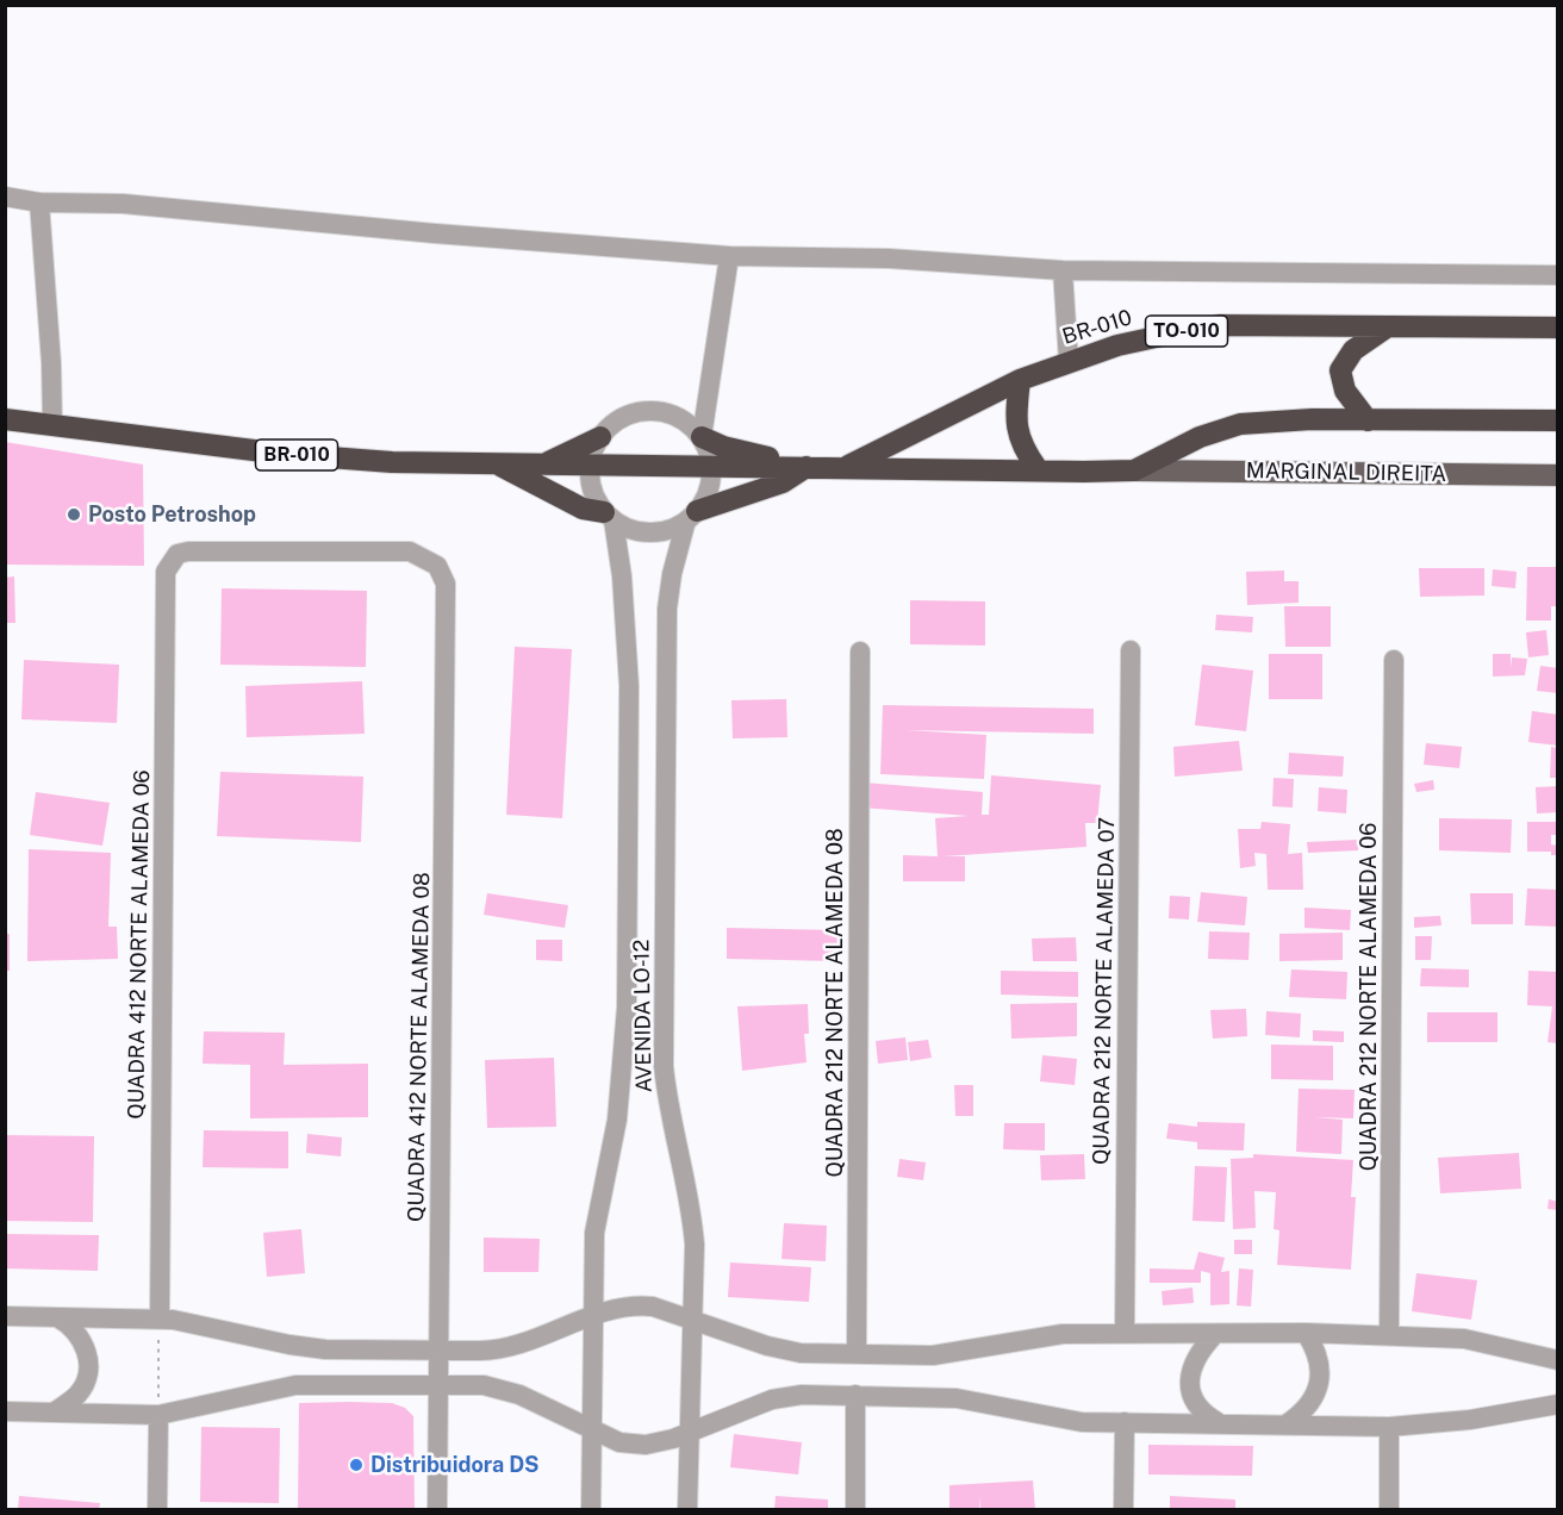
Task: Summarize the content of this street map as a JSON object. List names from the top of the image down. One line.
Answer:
{"streets":{"highway":["BR-010","TO-010"],"main road":["MARGINAL DIREITA"],"street":["QUADRA 412 NORTE ALAMEDA 06","QUADRA 212 NORTE ALAMEDA 07","QUADRA 212 NORTE ALAMEDA 06","QUADRA 212 NORTE ALAMEDA 08","AVENIDA LO-12","QUADRA 412 NORTE ALAMEDA 08"]},"crossings":[["BR-010","TO-010"],["BR-010","AVENIDA LO-12"],["TO-010","MARGINAL DIREITA"],["TO-010","AVENIDA LO-12"],["QUADRA 412 NORTE ALAMEDA 06","QUADRA 412 NORTE ALAMEDA 08"]],"places":["Posto Petroshop","Distribuidora DS"]}
